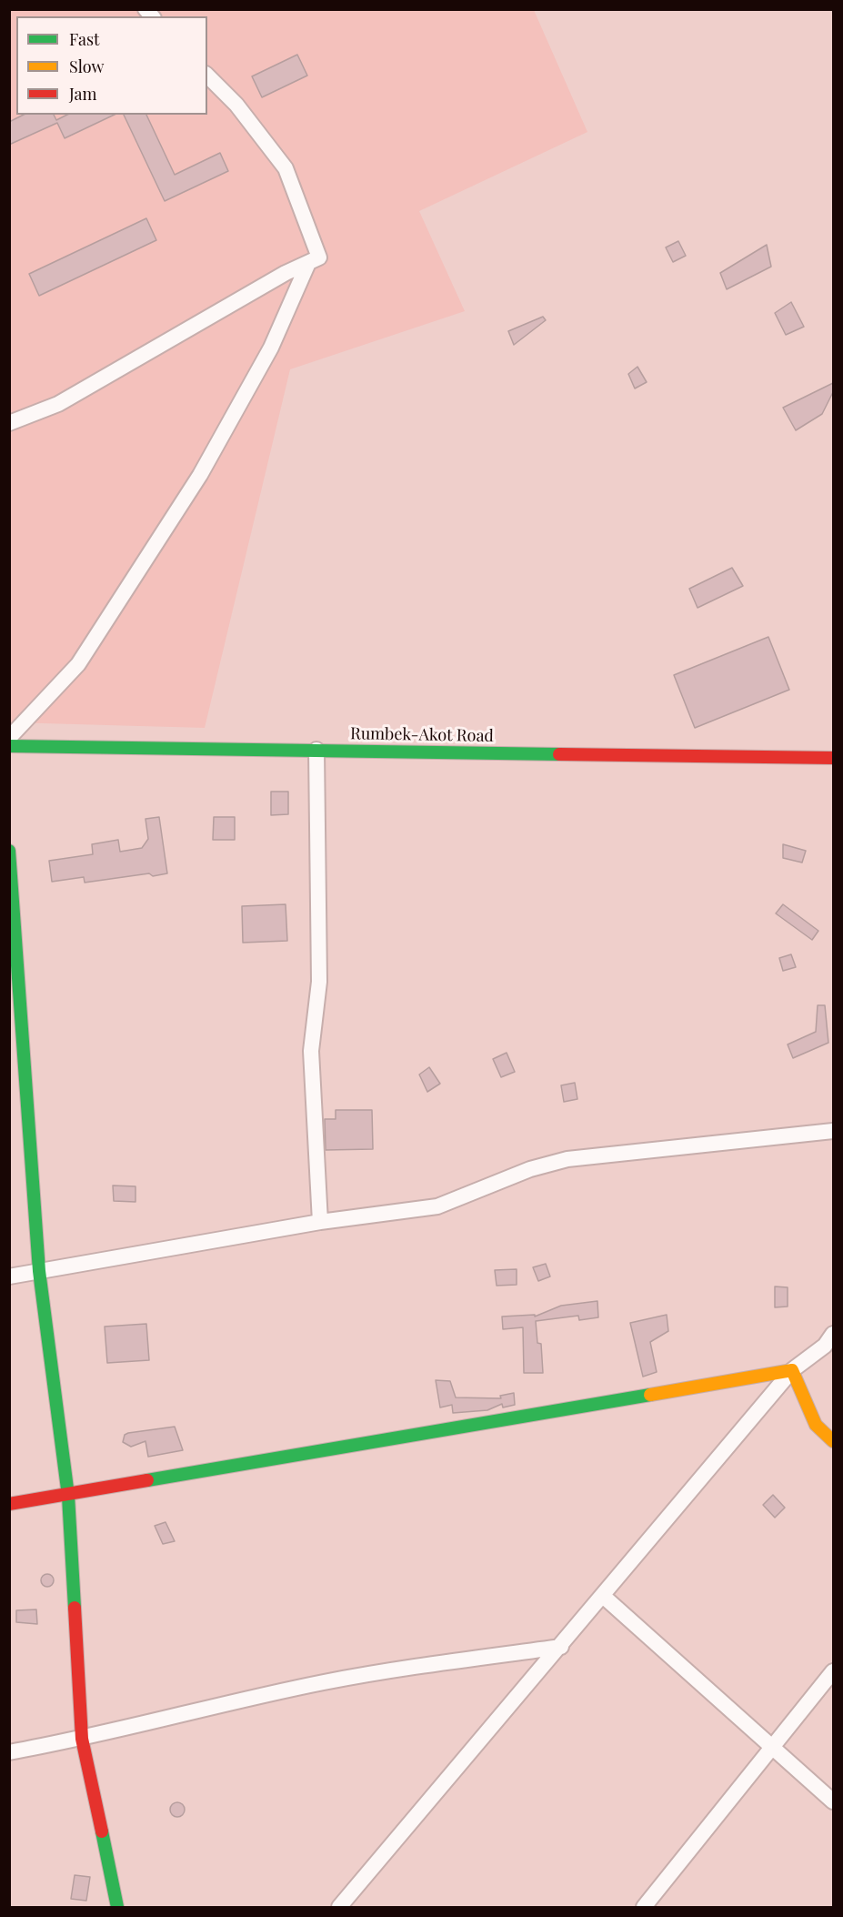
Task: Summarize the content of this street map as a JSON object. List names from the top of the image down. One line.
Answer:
{"streets":{"street":["Rumbek-Akot Road"]},"legend":["Fast","Slow","Jam"]}
